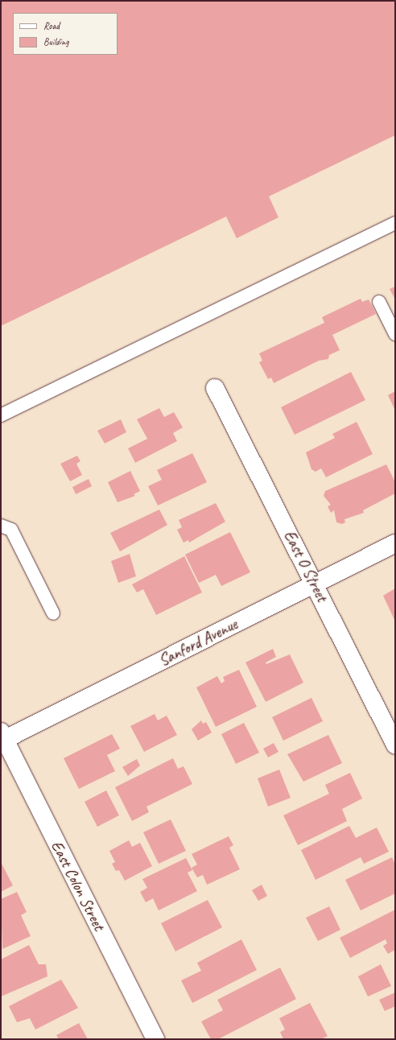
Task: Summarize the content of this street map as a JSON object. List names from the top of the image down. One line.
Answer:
{"streets":{"street":["East O Street","Sanford Avenue","East Colon Street"]},"crossings":[["East O Street","Sanford Avenue"],["Sanford Avenue","East Colon Street"]],"legend":["Road","Building"]}
